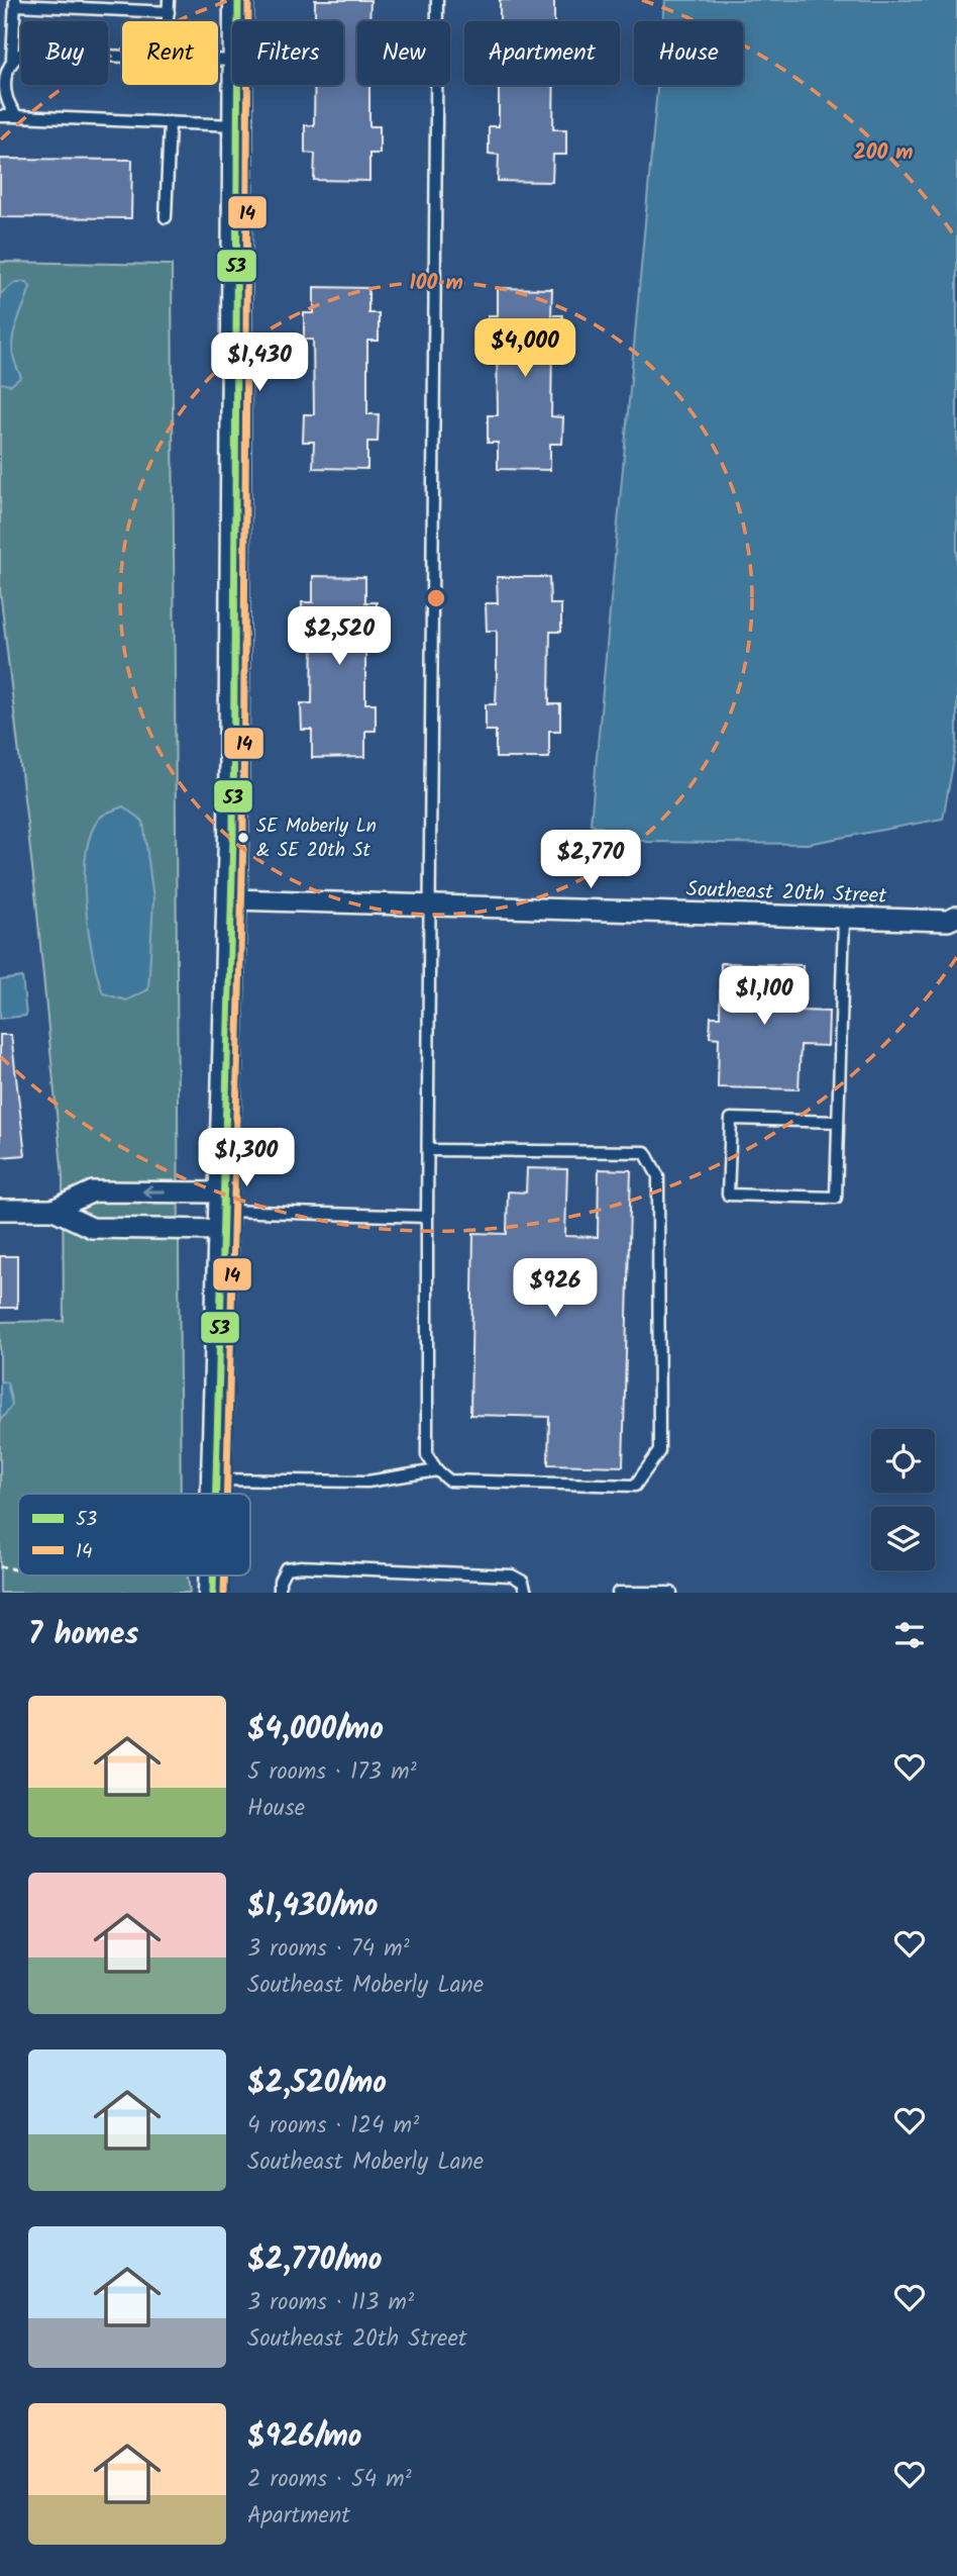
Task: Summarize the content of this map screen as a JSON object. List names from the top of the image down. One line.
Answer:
{"streets":{"street":["Southeast 20th Street"]},"places":["SE Moberly Ln & SE 20th St"],"lines":["transit line 53","transit line 14"],"legend":["53","14"],"page":{"chip":["Buy","Rent","Filters","New","Apartment","House"],"price":["$4,000","$1,430","$2,520","$2,770","$1,100","$1,300","$926"],"heading":"7 homes","list":[{"name":"$4,000/mo","note":"5 rooms · 173 m² · House"},{"name":"$1,430/mo","note":"3 rooms · 74 m² · Southeast Moberly Lane"},{"name":"$2,520/mo","note":"4 rooms · 124 m² · Southeast Moberly Lane"},{"name":"$2,770/mo","note":"3 rooms · 113 m² · Southeast 20th Street"},{"name":"$926/mo","note":"2 rooms · 54 m² · Apartment"}]},"rings":["200 m","100 m"]}
